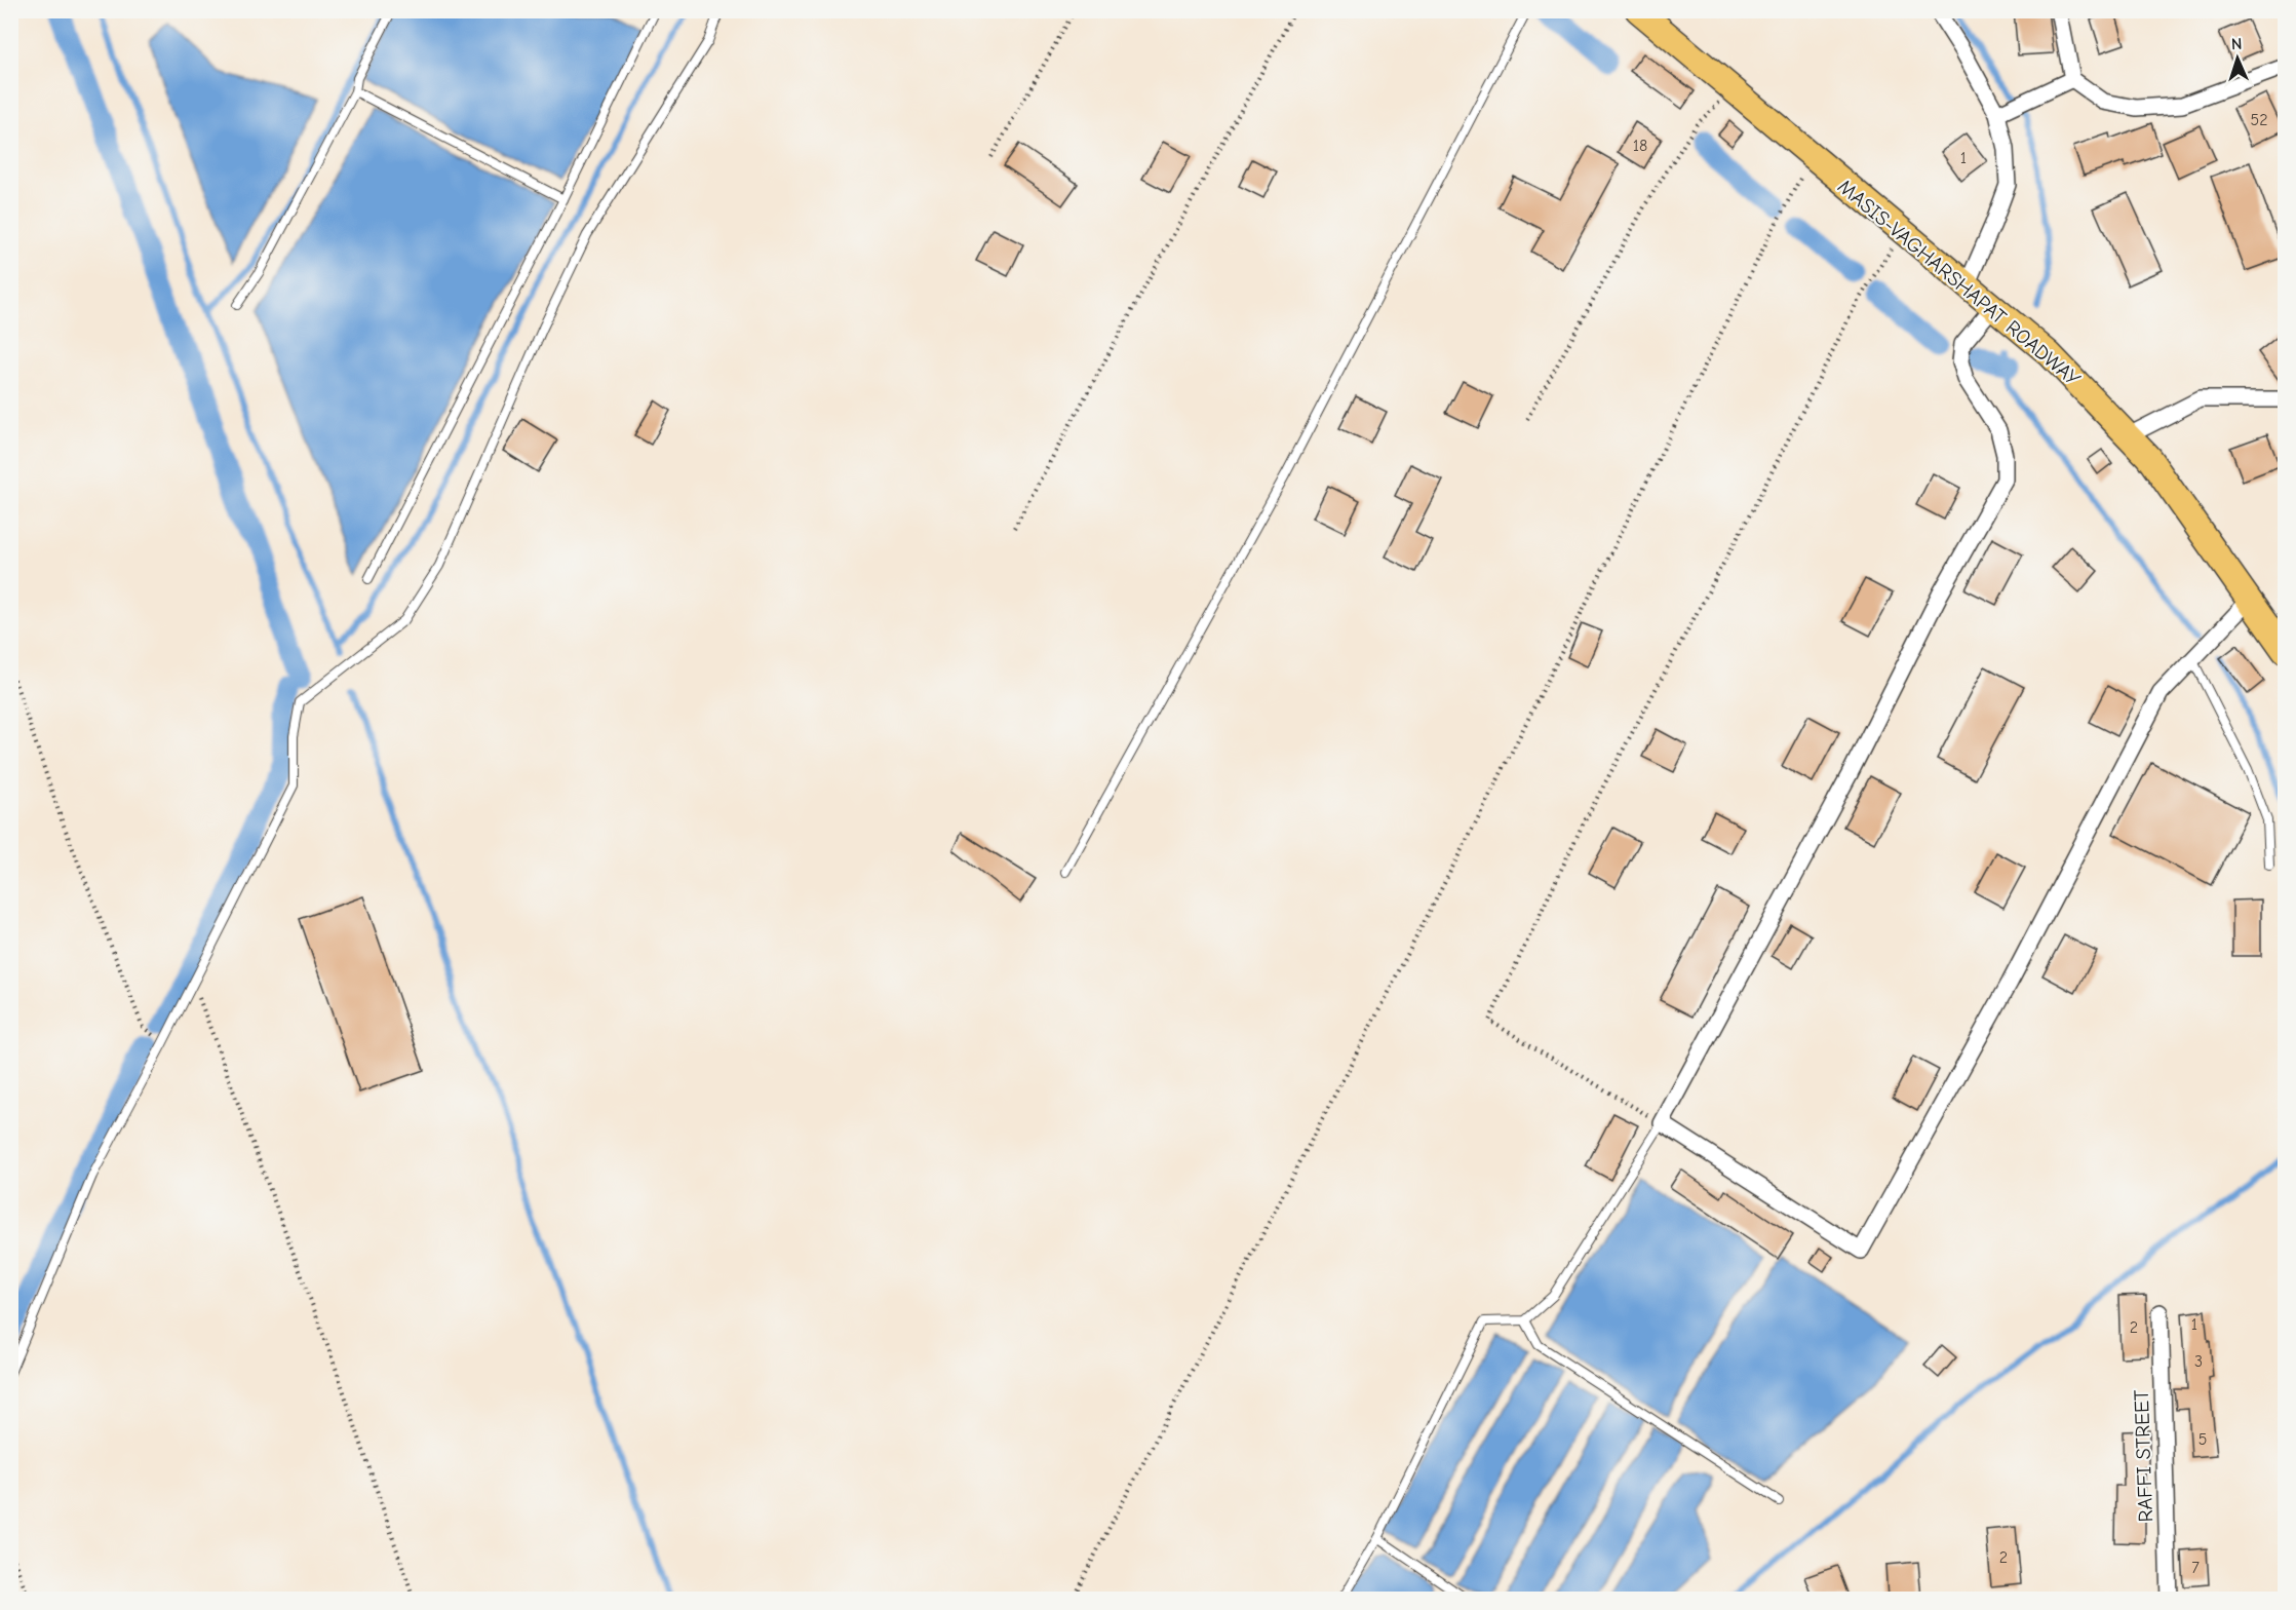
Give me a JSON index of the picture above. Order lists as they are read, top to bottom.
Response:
{
  "streets": {
    "main road": ["MASIS-VAGHARSHAPAT ROADWAY"],
    "street": ["RAFFI STREET"]
  },
  "house_numbers": [
    "52",
    "18",
    "1",
    "1",
    "2",
    "3",
    "5",
    "2",
    "7"
  ],
  "north": "top"
}
